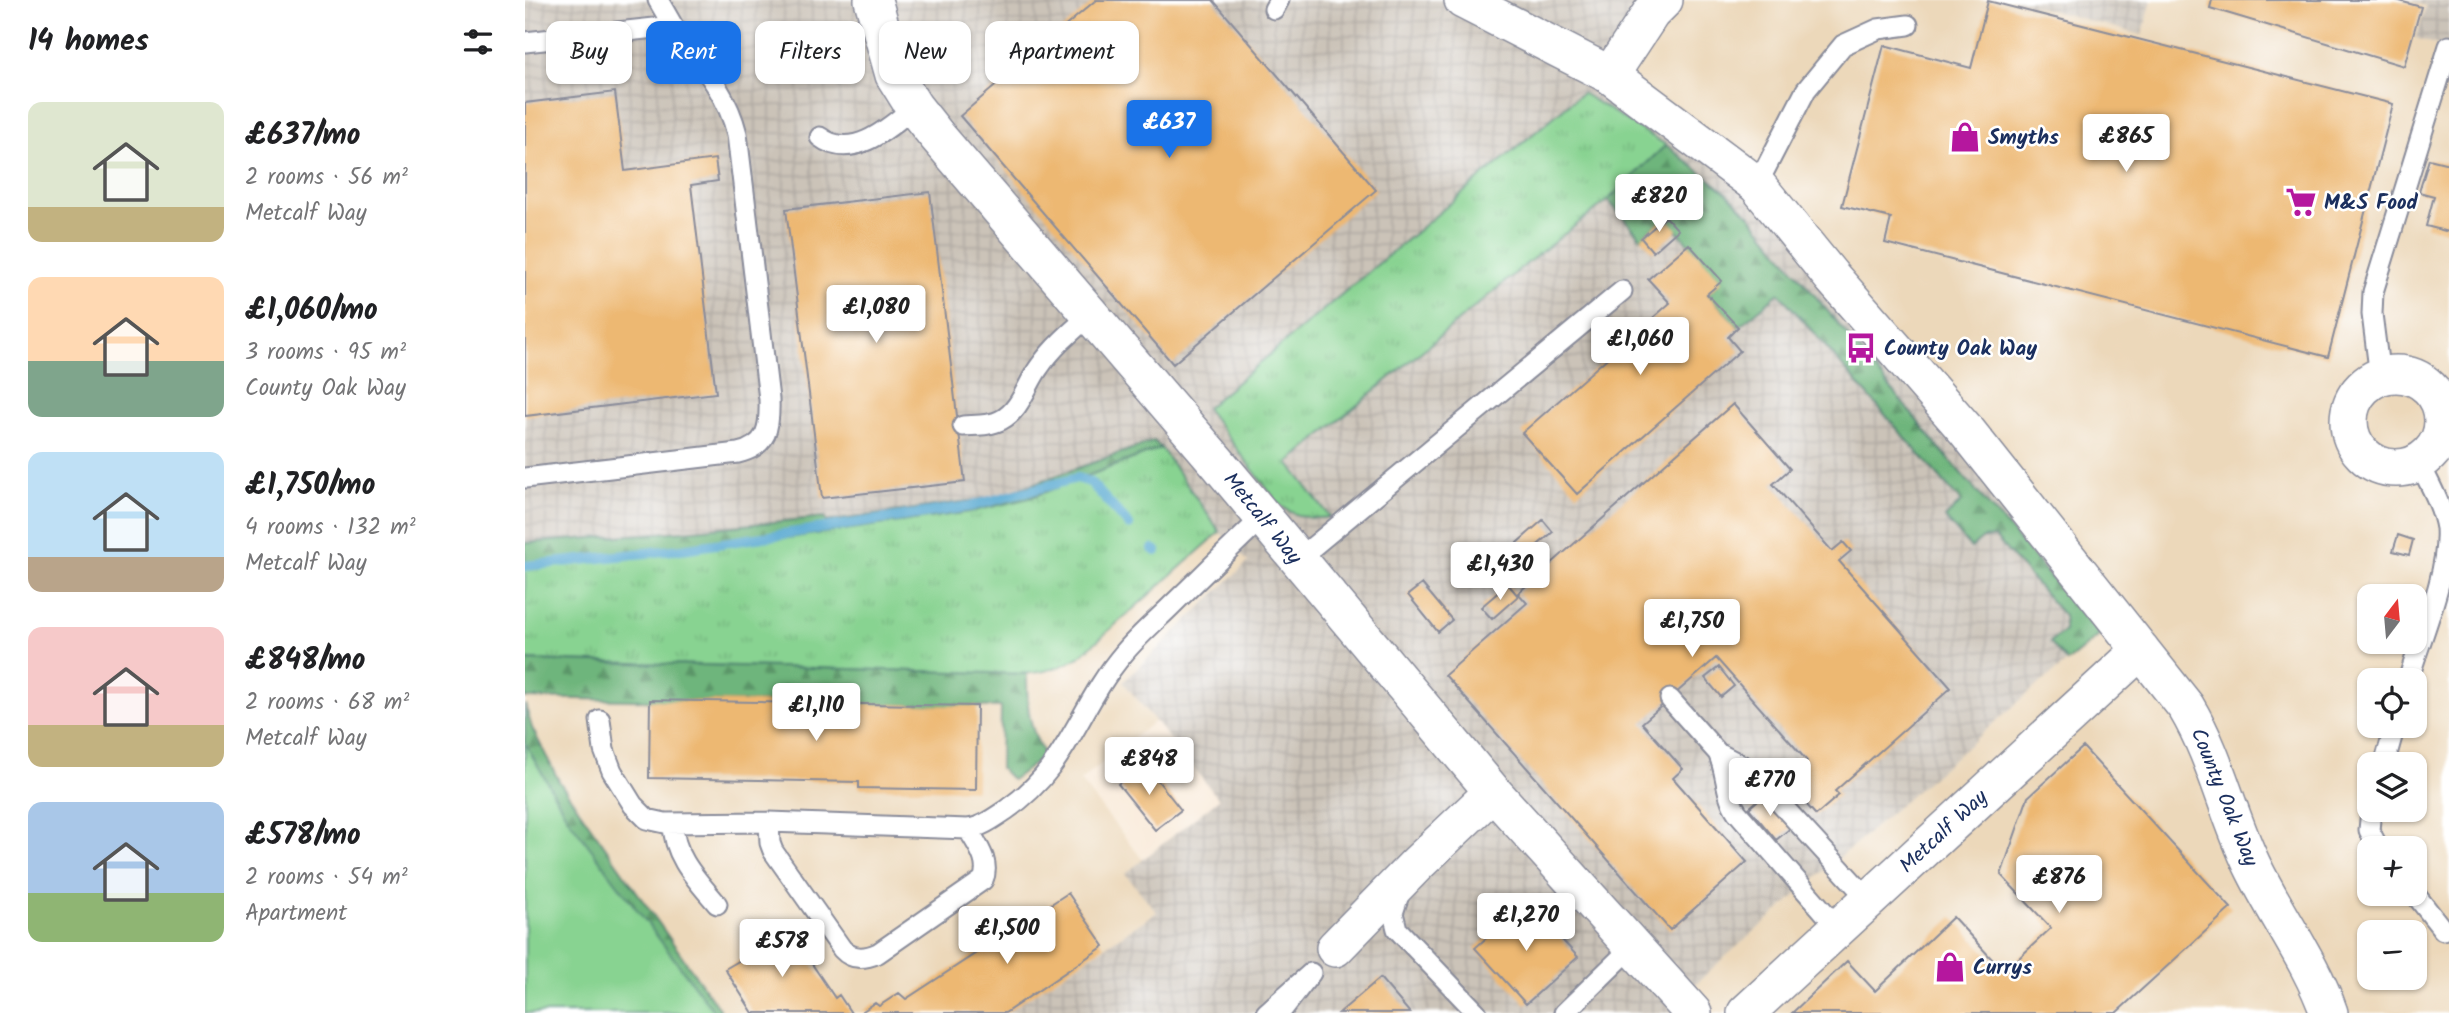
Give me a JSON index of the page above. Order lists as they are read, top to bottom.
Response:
{
  "streets": {
    "street": ["Metcalf Way", "County Oak Way"]
  },
  "crossings": [
    ["Metcalf Way", "County Oak Way"]
  ],
  "places": {
    "shop": ["Smyths", "Currys"],
    "supermarket": ["M&S Food"],
    "bus stop": ["County Oak Way"]
  },
  "north": "top",
  "page": {
    "heading": "14 homes",
    "chip": [
      "Buy",
      "Rent",
      "Filters",
      "New",
      "Apartment"
    ],
    "list": [
      {
        "name": "£637/mo",
        "note": "2 rooms · 56 m² · Metcalf Way"
      },
      {
        "name": "£1,060/mo",
        "note": "3 rooms · 95 m² · County Oak Way"
      },
      {
        "name": "£1,750/mo",
        "note": "4 rooms · 132 m² · Metcalf Way"
      },
      {
        "name": "£848/mo",
        "note": "2 rooms · 68 m² · Metcalf Way"
      },
      {
        "name": "£578/mo",
        "note": "2 rooms · 54 m² · Apartment"
      }
    ],
    "price": [
      "£637",
      "£865",
      "£820",
      "£1,080",
      "£1,060",
      "£1,430",
      "£1,750",
      "£1,110",
      "£848",
      "£770",
      "£876",
      "£1,270",
      "£1,500",
      "£578"
    ],
    "map_buttons": ["+", "−"]
  }
}
